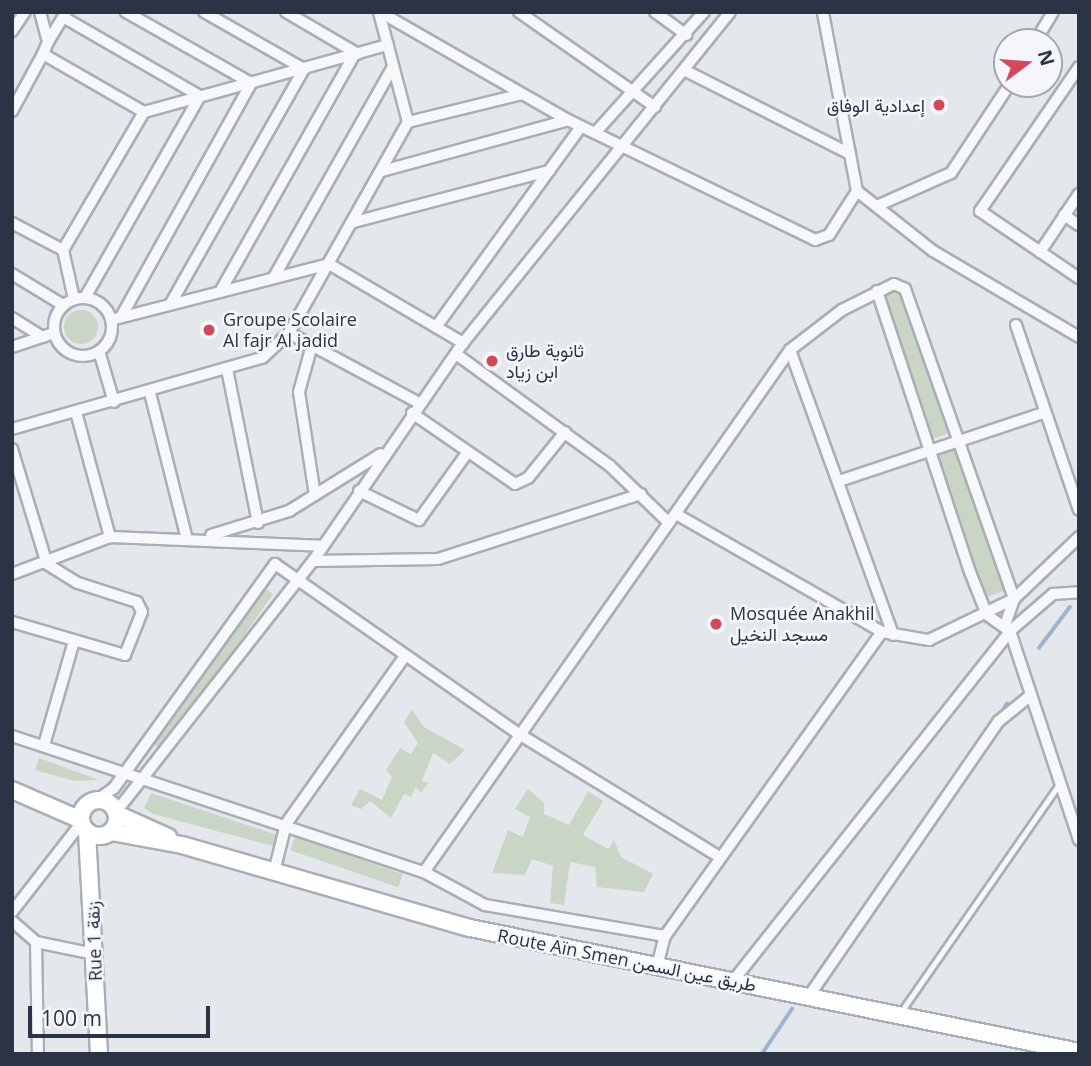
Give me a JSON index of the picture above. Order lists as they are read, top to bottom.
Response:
{
  "streets": {
    "street": ["Rue 1 زنقة", "Route Aïn Smen طريق عين السمن"]
  },
  "crossings": [
    ["Rue 1 زنقة", "Route Aïn Smen طريق عين السمن"]
  ],
  "places": [
    "إعدادية الوفاق",
    "Groupe Scolaire Al fajr Al jadid",
    "ثانوية طارق ابن زياد",
    "Mosquée Anakhil مسجد النخيل"
  ],
  "scale_bar": "100 m",
  "north": "right"
}
